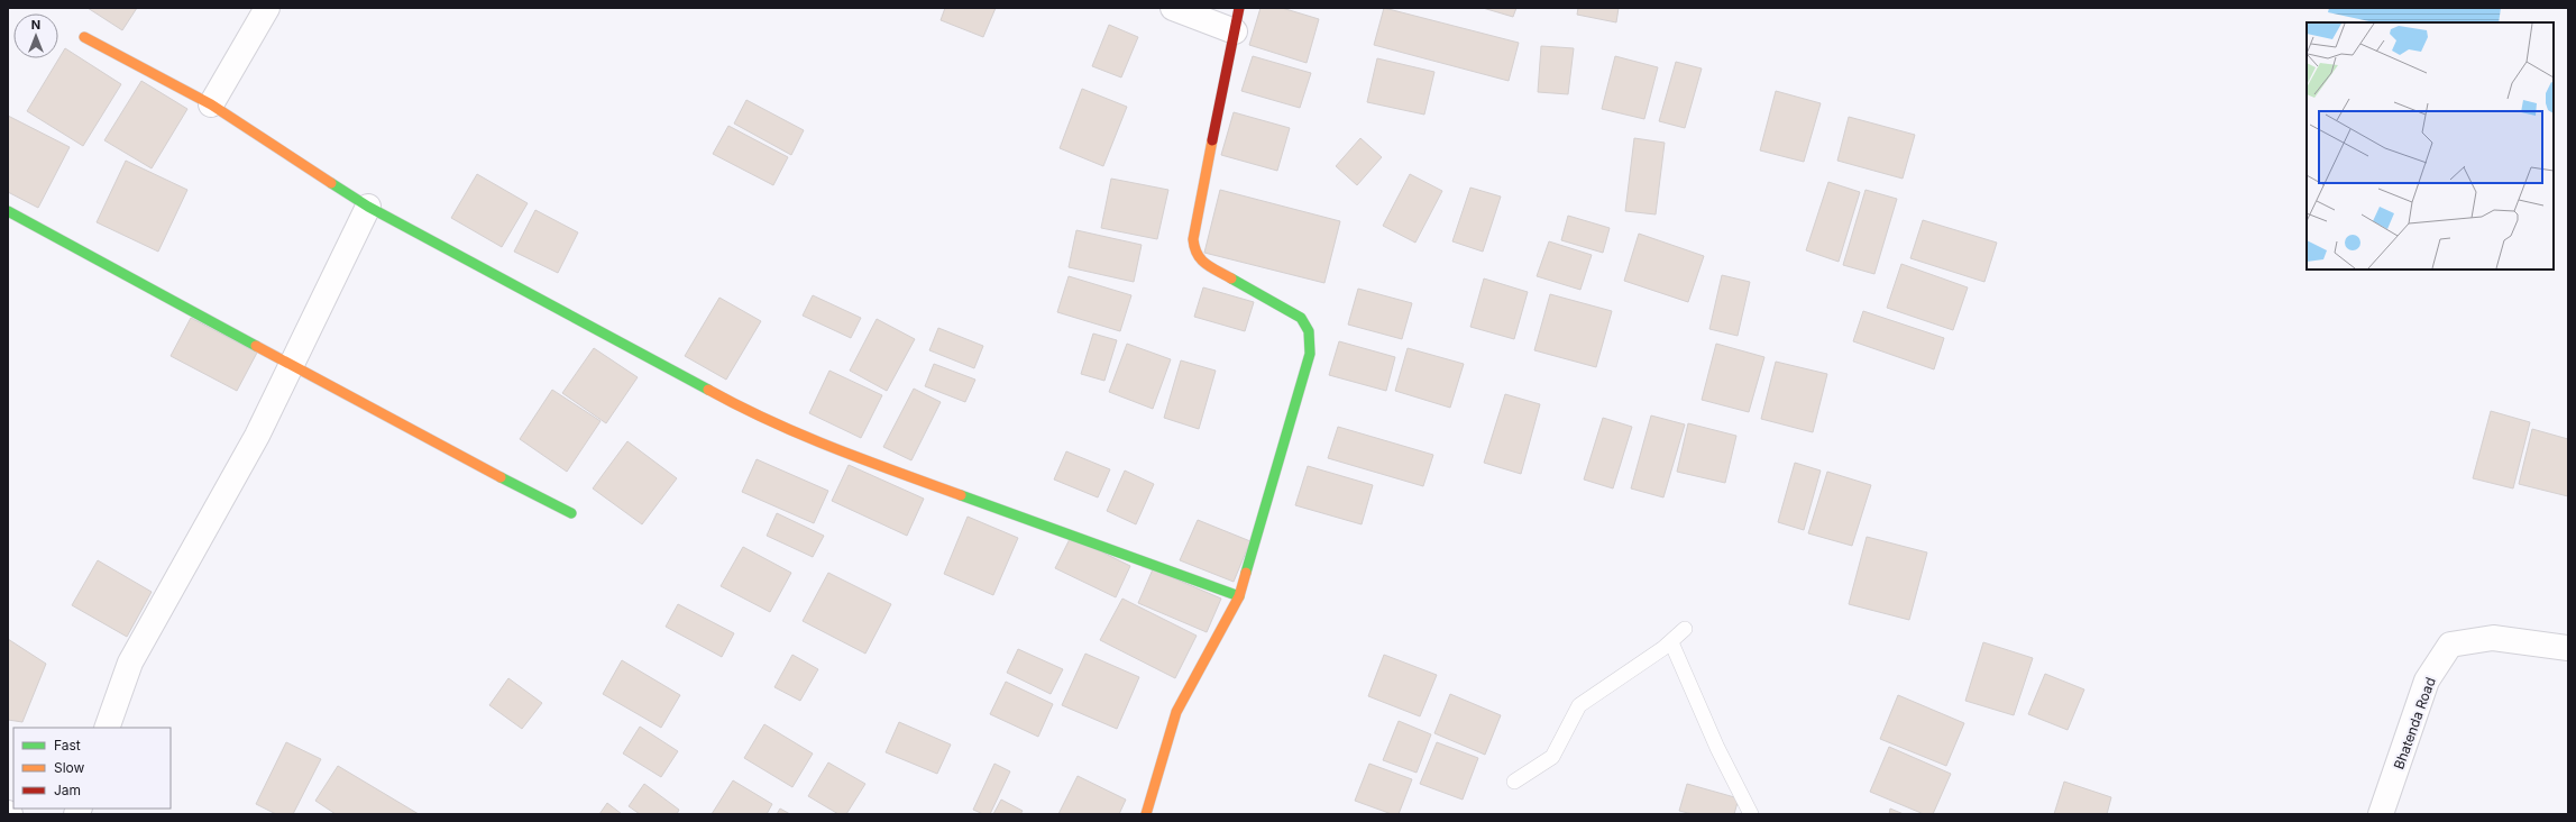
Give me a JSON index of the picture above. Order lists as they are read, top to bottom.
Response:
{
  "streets": {
    "street": ["Bhatenda Road"]
  },
  "legend": ["Fast", "Slow", "Jam"],
  "north": "top"
}
